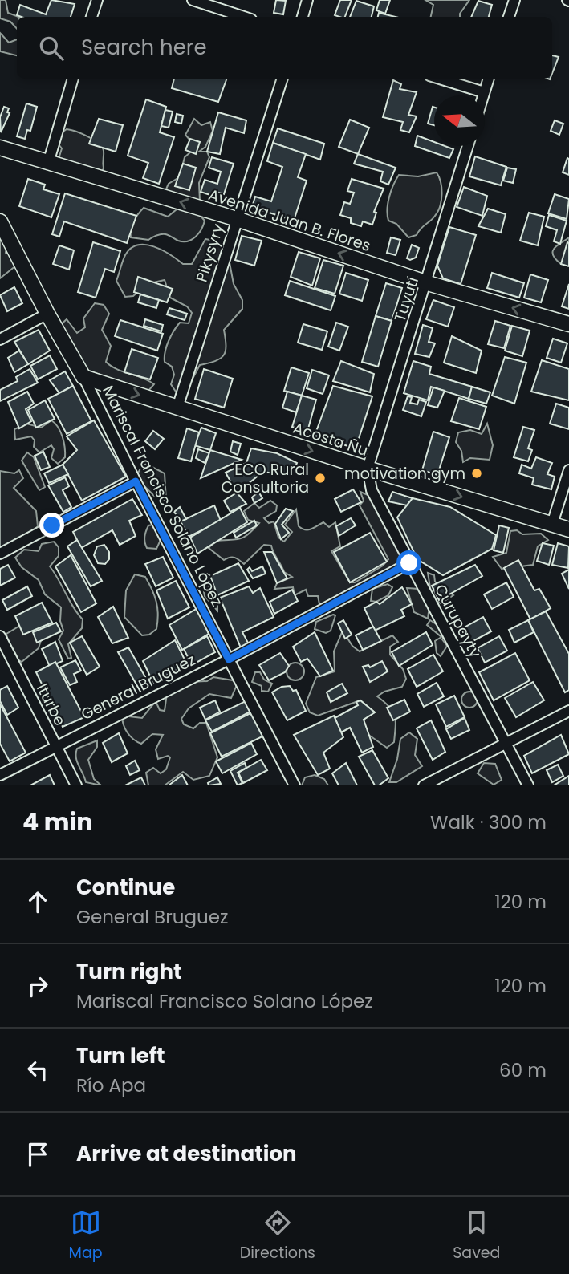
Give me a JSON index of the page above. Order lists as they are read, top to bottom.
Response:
{
  "streets": {
    "street": [
      "Avenida Juan B. Flores",
      "Pikysyry",
      "Tuyutí",
      "Acosta Ñu",
      "Mariscal Francisco Solano López",
      "Curupayty",
      "General Bruguez",
      "Iturbe"
    ]
  },
  "crossings": [
    ["Avenida Juan B. Flores", "Pikysyry"],
    ["Avenida Juan B. Flores", "Tuyutí"],
    ["Pikysyry", "Acosta Ñu"],
    ["Tuyutí", "Acosta Ñu"],
    ["Tuyutí", "Curupayty"],
    ["Acosta Ñu", "Mariscal Francisco Solano López"],
    ["Acosta Ñu", "Curupayty"],
    ["Mariscal Francisco Solano López", "General Bruguez"],
    ["Curupayty", "General Bruguez"],
    ["General Bruguez", "Iturbe"]
  ],
  "one_way": ["Avenida Juan B. Flores", "Acosta Ñu"],
  "places": ["motivation gym", "ECO Rural Consultoria"],
  "north": "left",
  "page": {
    "search": "Search here",
    "heading": ["4 min", "Walk · 300 m"],
    "list": [
      ["Continue", "General Bruguez", "120 m"],
      ["Turn right", "Mariscal Francisco Solano López", "120 m"],
      ["Turn left", "Río Apa", "60 m"],
      "Arrive at destination"
    ],
    "nav": ["Map", "Directions", "Saved"]
  }
}
